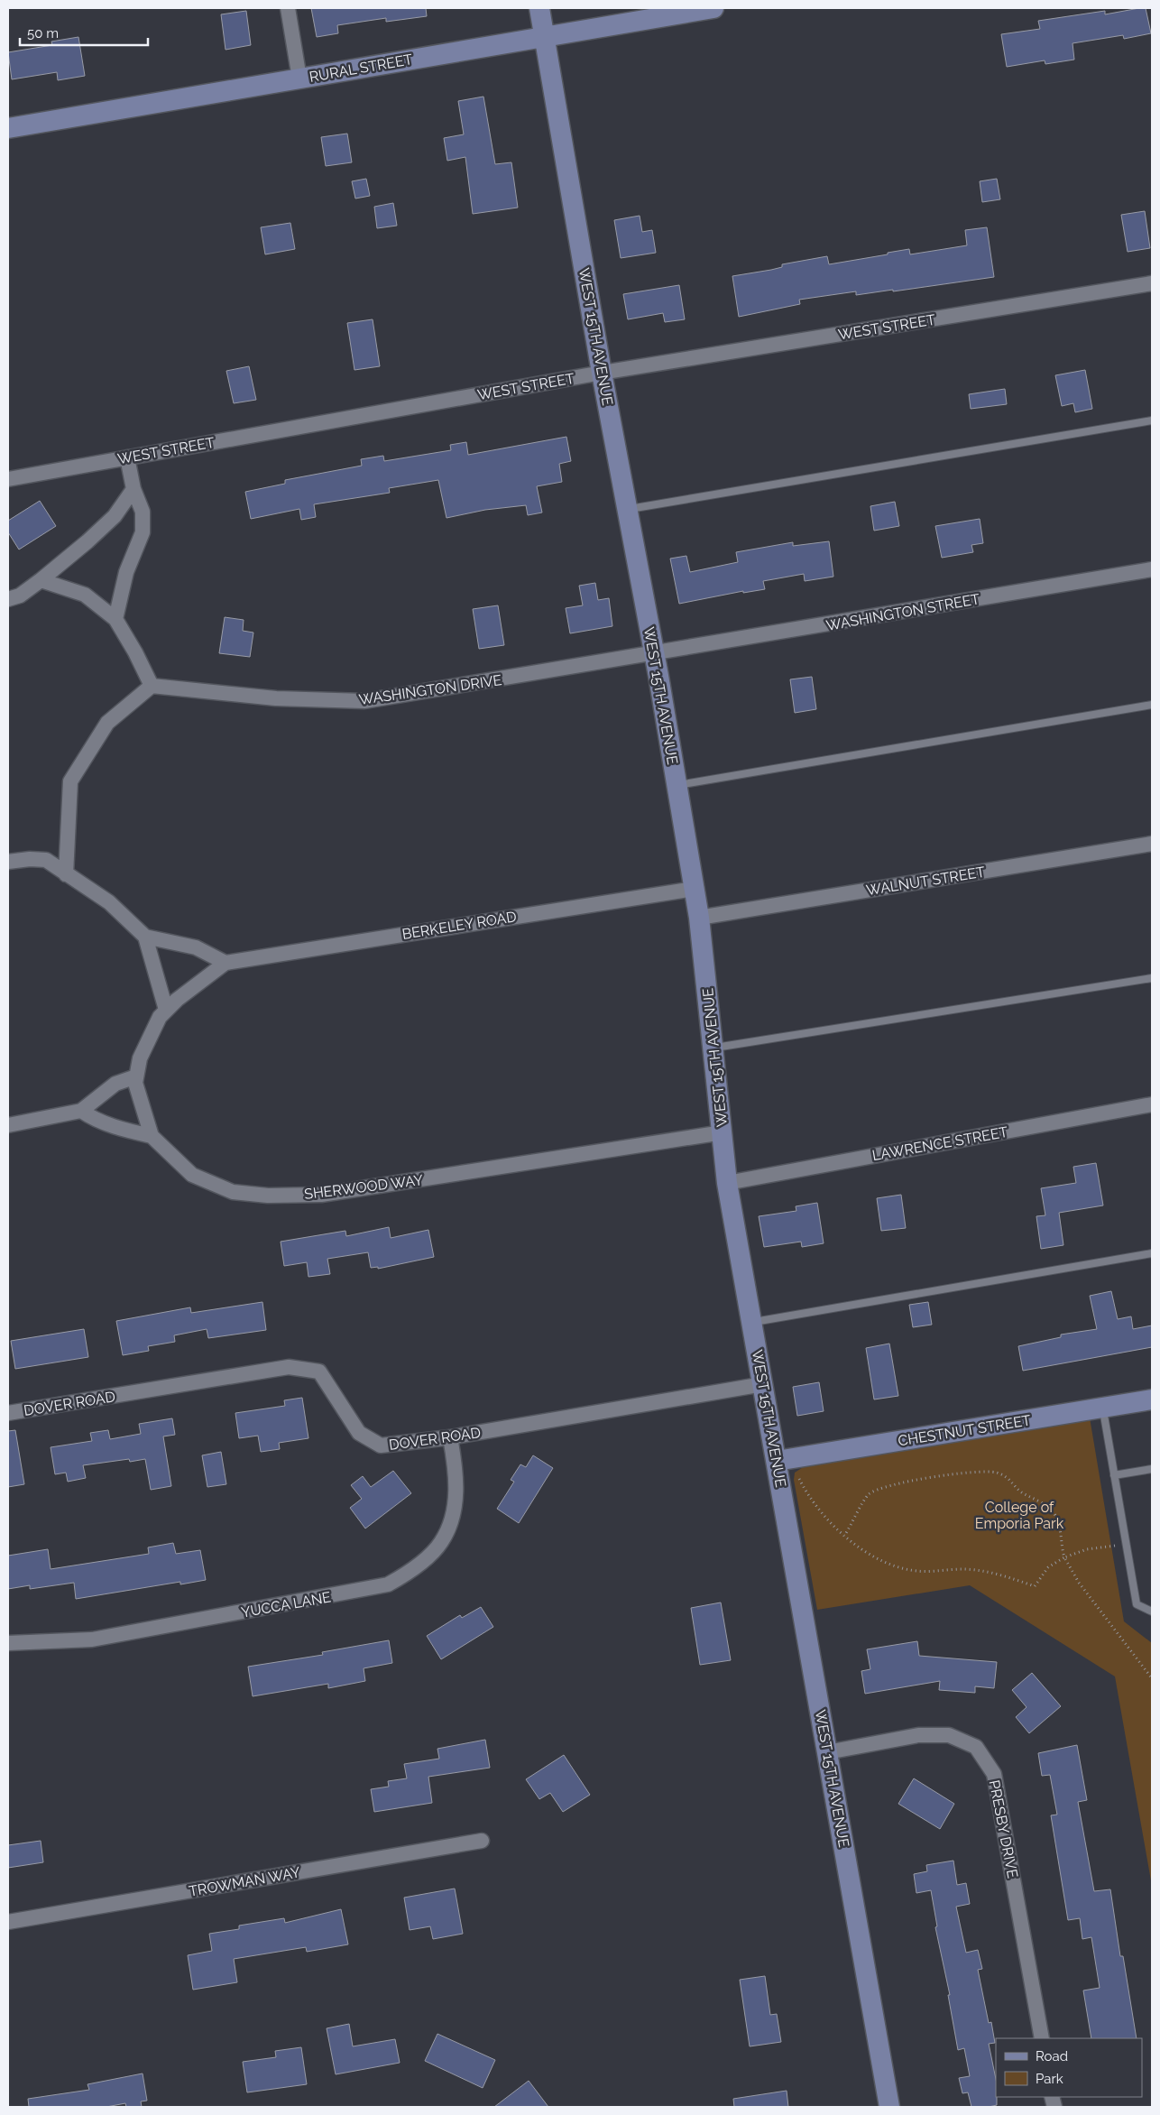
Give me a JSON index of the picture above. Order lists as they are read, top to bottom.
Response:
{
  "streets": {
    "street": [
      "RURAL STREET",
      "WEST STREET",
      "WEST 15TH AVENUE",
      "WASHINGTON STREET",
      "WASHINGTON DRIVE",
      "WALNUT STREET",
      "BERKELEY ROAD",
      "LAWRENCE STREET",
      "SHERWOOD WAY",
      "DOVER ROAD",
      "CHESTNUT STREET",
      "YUCCA LANE",
      "PRESBY DRIVE",
      "TROWMAN WAY"
    ]
  },
  "crossings": [
    ["RURAL STREET", "WEST 15TH AVENUE"],
    ["WEST STREET", "WEST 15TH AVENUE"],
    ["WEST 15TH AVENUE", "WASHINGTON STREET"],
    ["WEST 15TH AVENUE", "WASHINGTON DRIVE"],
    ["WEST 15TH AVENUE", "WALNUT STREET"],
    ["WEST 15TH AVENUE", "BERKELEY ROAD"],
    ["WEST 15TH AVENUE", "LAWRENCE STREET"],
    ["WEST 15TH AVENUE", "SHERWOOD WAY"],
    ["WEST 15TH AVENUE", "DOVER ROAD"],
    ["WEST 15TH AVENUE", "CHESTNUT STREET"],
    ["WEST 15TH AVENUE", "PRESBY DRIVE"],
    ["WASHINGTON STREET", "WASHINGTON DRIVE"],
    ["BERKELEY ROAD", "SHERWOOD WAY"],
    ["DOVER ROAD", "YUCCA LANE"]
  ],
  "parks": ["College of Emporia Park"],
  "legend": ["Road", "Park"],
  "scale_bar": "50 m"
}
